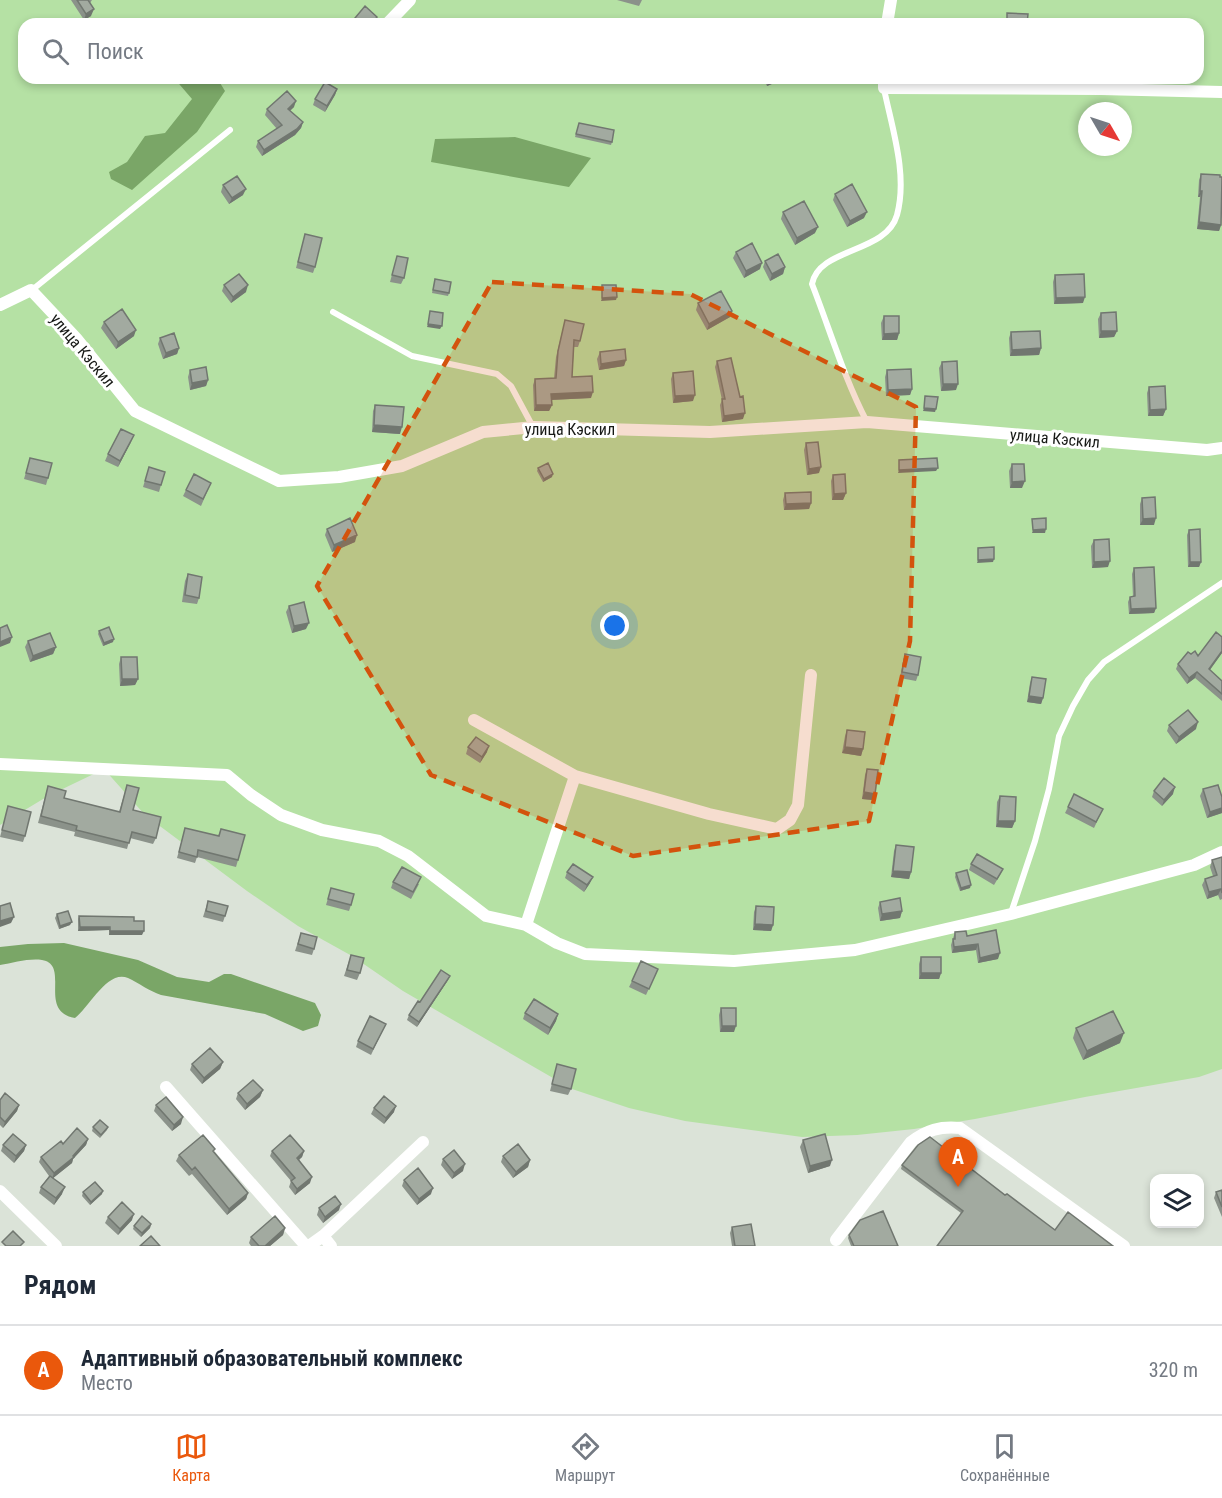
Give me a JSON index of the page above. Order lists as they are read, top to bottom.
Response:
{
  "streets": {
    "street": ["улица Кэскил"]
  },
  "north": "bottom right",
  "page": {
    "search": "Поиск",
    "pins": "A",
    "heading": "Рядом",
    "list": [
      {
        "mark": "A",
        "name": "Адаптивный образовательный комплекс",
        "note": "Место",
        "value": "320 m"
      }
    ],
    "nav": ["Карта", "Маршрут", "Сохранённые"]
  }
}
